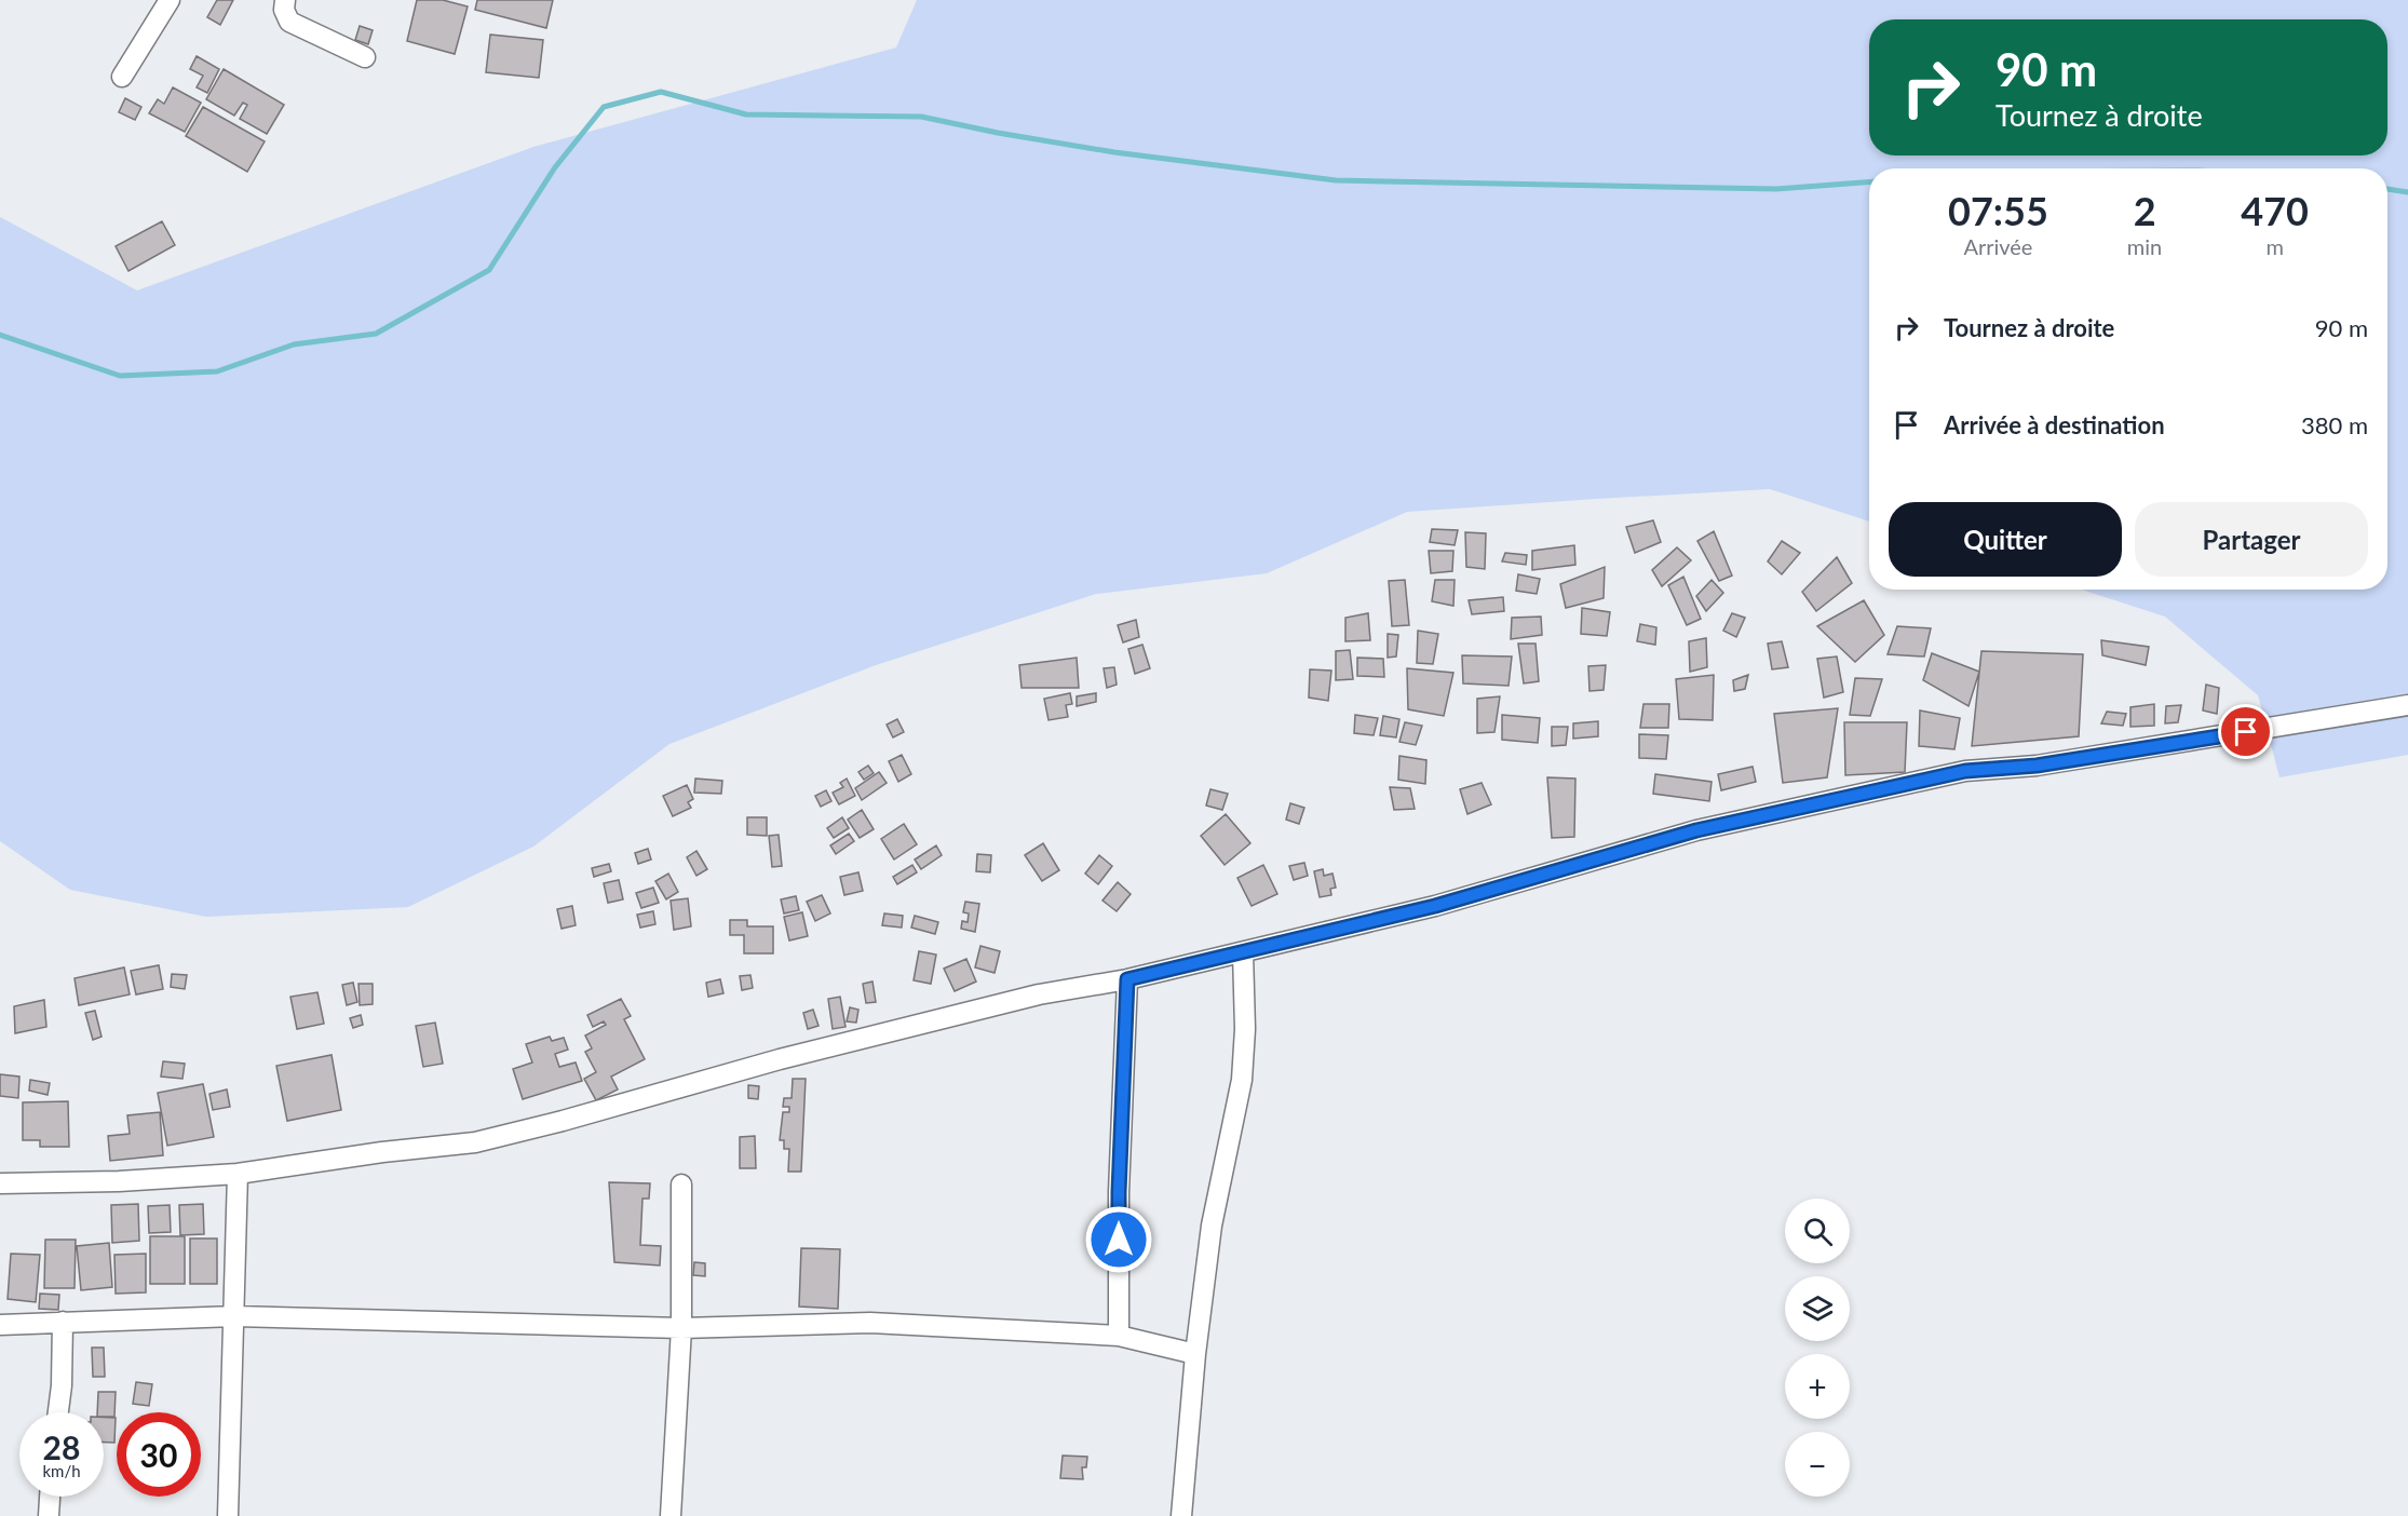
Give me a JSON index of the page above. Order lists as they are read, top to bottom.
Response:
{
  "page": {
    "turn": ["90 m", "Tournez à droite"],
    "eta": [
      "07:55",
      "Arrivée",
      "2",
      "min",
      "470",
      "m"
    ],
    "list": [
      {
        "name": "Tournez à droite",
        "value": "90 m"
      },
      {
        "name": "Arrivée à destination",
        "value": "380 m"
      }
    ],
    "buttons": ["Quitter", "Partager"],
    "map_buttons": ["+", "−"],
    "speed": "28 km/h",
    "limit": "30"
  }
}
